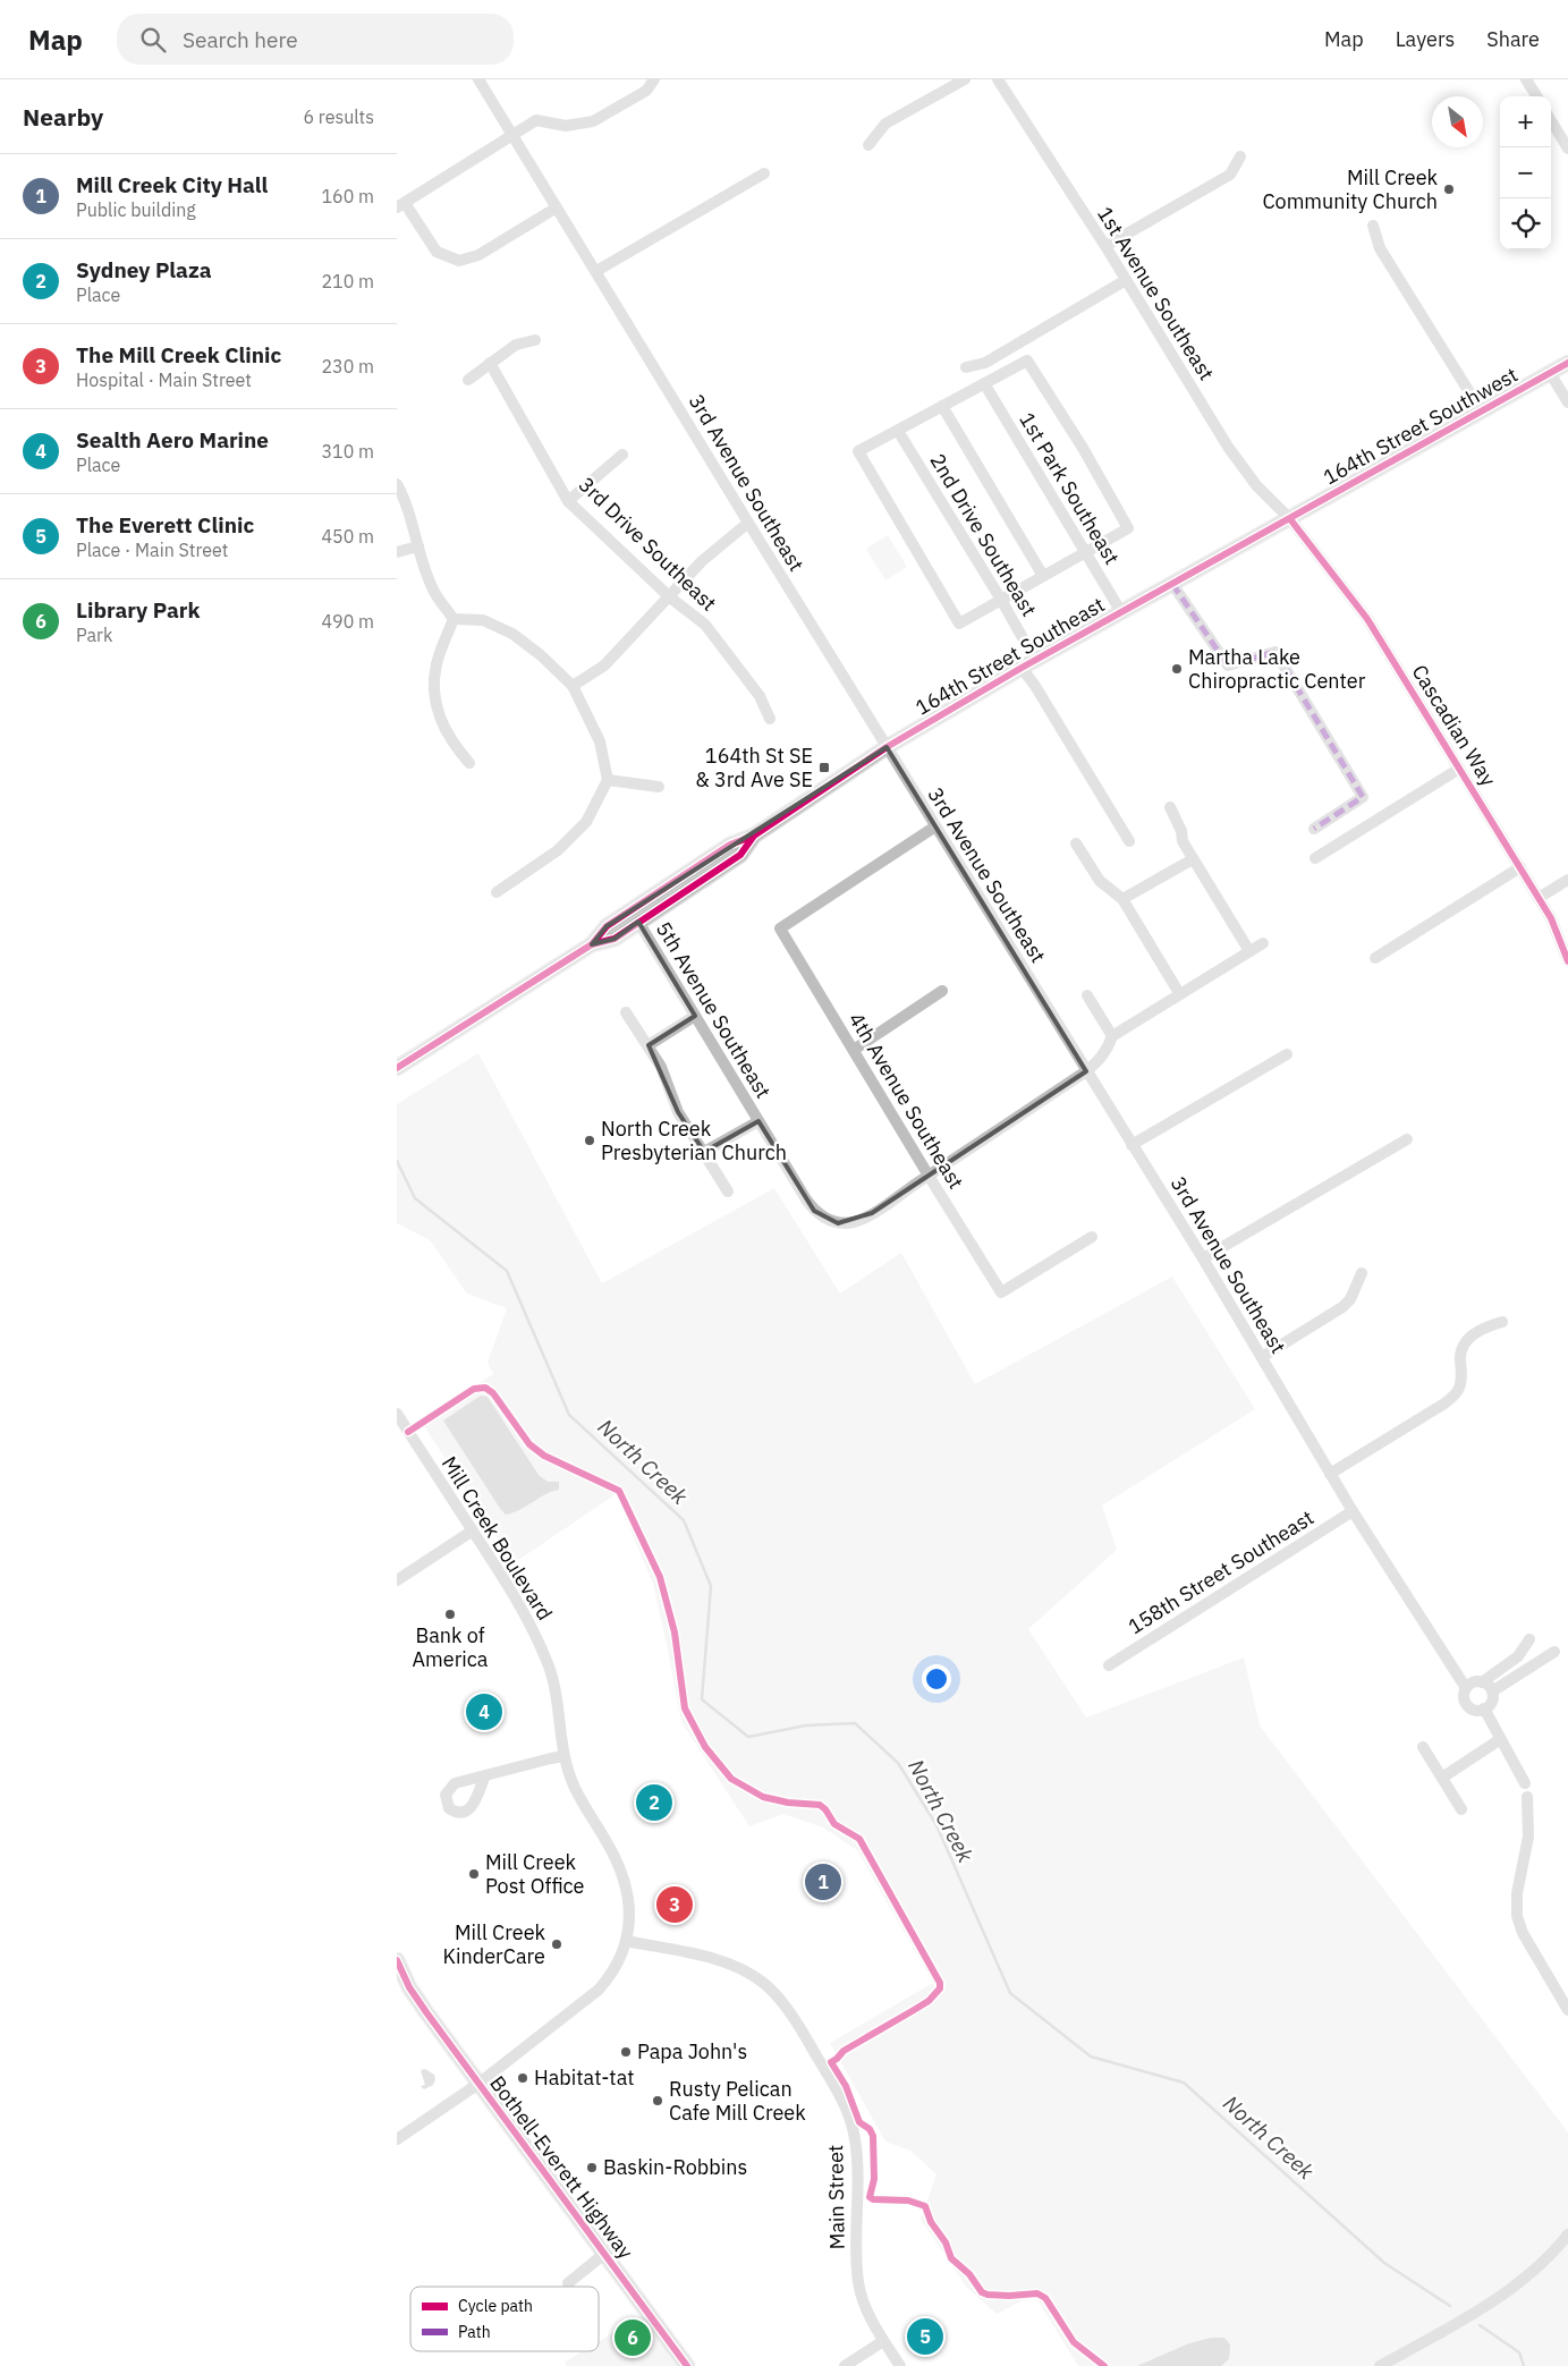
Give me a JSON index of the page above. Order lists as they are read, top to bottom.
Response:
{
  "streets": {
    "main road": ["164th Street Southwest", "164th Street Southeast", "Bothell-Everett Highway"],
    "street": [
      "1st Avenue Southeast",
      "3rd Avenue Southeast",
      "1st Park Southeast",
      "2nd Drive Southeast",
      "3rd Drive Southeast",
      "Cascadian Way",
      "5th Avenue Southeast",
      "4th Avenue Southeast",
      "Mill Creek Boulevard",
      "158th Street Southeast",
      "Main Street"
    ]
  },
  "crossings": [
    ["1st Avenue Southeast", "164th Street Southwest"],
    ["1st Avenue Southeast", "164th Street Southeast"],
    ["1st Avenue Southeast", "Cascadian Way"],
    ["164th Street Southwest", "164th Street Southeast"],
    ["164th Street Southwest", "Cascadian Way"],
    ["3rd Avenue Southeast", "164th Street Southeast"],
    ["3rd Avenue Southeast", "4th Avenue Southeast"],
    ["3rd Avenue Southeast", "158th Street Southeast"],
    ["1st Park Southeast", "164th Street Southeast"],
    ["2nd Drive Southeast", "164th Street Southeast"],
    ["164th Street Southeast", "Cascadian Way"],
    ["164th Street Southeast", "5th Avenue Southeast"],
    ["5th Avenue Southeast", "4th Avenue Southeast"],
    ["Mill Creek Boulevard", "Bothell-Everett Highway"],
    ["Mill Creek Boulevard", "Main Street"]
  ],
  "water": ["North Creek"],
  "places": {
    "other": [
      "Mill Creek Community Church",
      "Martha Lake Chiropractic Center",
      "North Creek Presbyterian Church",
      "Bank of America",
      "Mill Creek Post Office",
      "Mill Creek KinderCare",
      "Papa John's",
      "Habitat-tat",
      "Rusty Pelican Cafe Mill Creek",
      "Baskin-Robbins"
    ],
    "transit": ["164th St SE & 3rd Ave SE"]
  },
  "legend": ["Cycle path", "Path"],
  "north": "bottom right",
  "page": {
    "header": "Map",
    "search": "Search here",
    "nav": ["Map", "Layers", "Share"],
    "heading": ["Nearby", "6 results"],
    "map_buttons": ["+", "−"],
    "list": [
      {
        "mark": "1",
        "name": "Mill Creek City Hall",
        "note": "Public building",
        "value": "160 m"
      },
      {
        "mark": "2",
        "name": "Sydney Plaza",
        "note": "Place",
        "value": "210 m"
      },
      {
        "mark": "3",
        "name": "The Mill Creek Clinic",
        "note": "Hospital · Main Street",
        "value": "230 m"
      },
      {
        "mark": "4",
        "name": "Sealth Aero Marine",
        "note": "Place",
        "value": "310 m"
      },
      {
        "mark": "5",
        "name": "The Everett Clinic",
        "note": "Place · Main Street",
        "value": "450 m"
      },
      {
        "mark": "6",
        "name": "Library Park",
        "note": "Park",
        "value": "490 m"
      }
    ],
    "pins": [
      "4",
      "2",
      "1",
      "3",
      "5",
      "6"
    ]
  }
}
